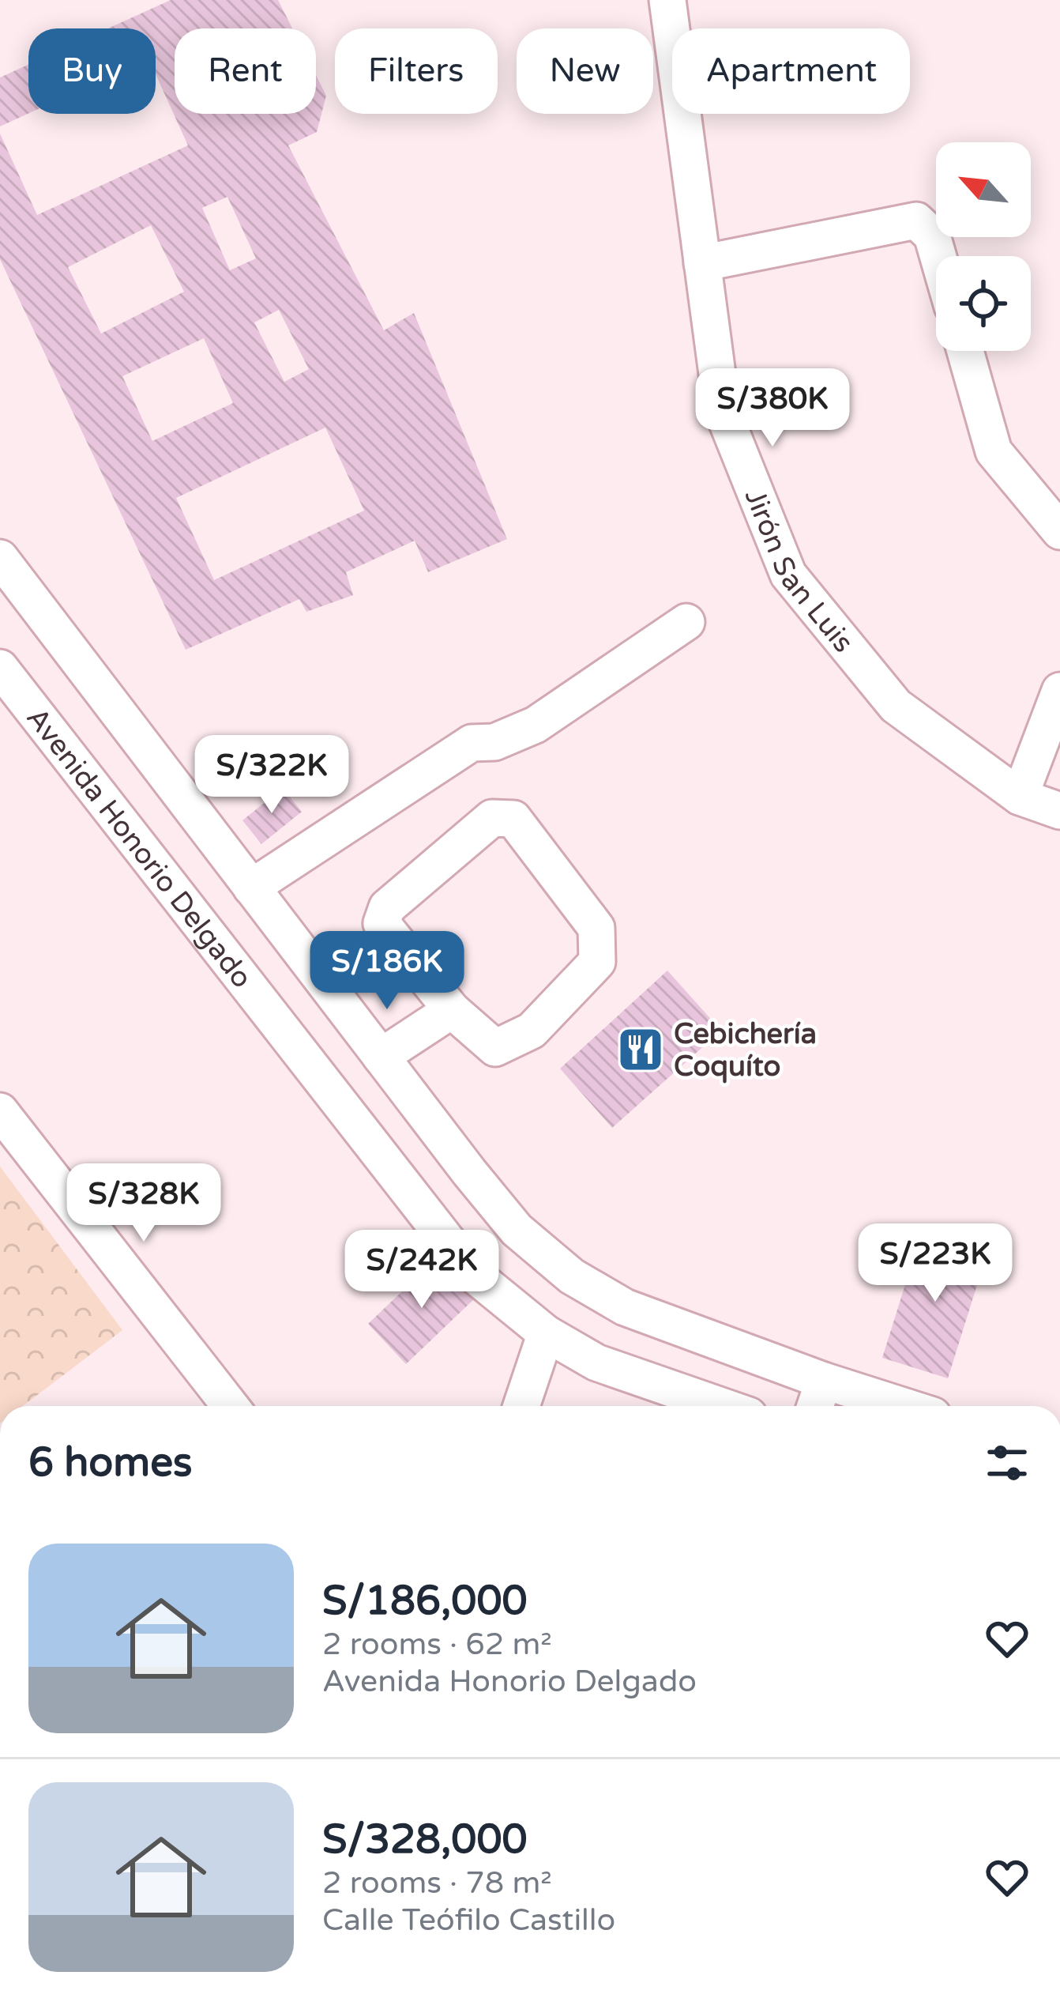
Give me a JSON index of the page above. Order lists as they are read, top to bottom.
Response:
{
  "streets": {
    "street": ["Jirón San Luis", "Avenida Honorio Delgado"]
  },
  "places": {
    "restaurant": ["Cebichería Coquíto"]
  },
  "north": "top left",
  "page": {
    "chip": [
      "Buy",
      "Rent",
      "Filters",
      "New",
      "Apartment"
    ],
    "price": [
      "S/380K",
      "S/322K",
      "S/186K",
      "S/328K",
      "S/223K",
      "S/242K"
    ],
    "heading": "6 homes",
    "list": [
      {
        "name": "S/186,000",
        "note": "2 rooms · 62 m² · Avenida Honorio Delgado"
      },
      {
        "name": "S/328,000",
        "note": "2 rooms · 78 m² · Calle Teófilo Castillo"
      }
    ]
  }
}
